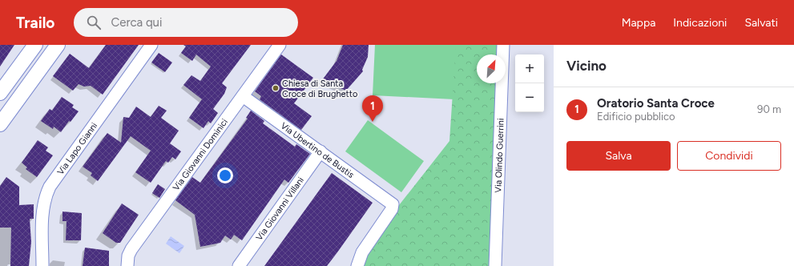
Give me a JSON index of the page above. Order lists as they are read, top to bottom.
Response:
{
  "streets": {
    "street": [
      "Via Lapo Gianni",
      "Via Ubertino de Bustis",
      "Via Giovanni Dominici",
      "Via Olindo Guerrini",
      "Via Giovanni Villani"
    ]
  },
  "crossings": [
    ["Via Ubertino de Bustis", "Via Giovanni Dominici"],
    ["Via Ubertino de Bustis", "Via Giovanni Villani"]
  ],
  "places": ["Chiesa di Santa Croce di Brughetto"],
  "north": "top right",
  "page": {
    "header": "Trailo",
    "search": "Cerca qui",
    "nav": ["Mappa", "Indicazioni", "Salvati"],
    "heading": "Vicino",
    "map_buttons": ["+", "−"],
    "list": [
      {
        "mark": "1",
        "name": "Oratorio Santa Croce",
        "note": "Edificio pubblico",
        "value": "90 m"
      }
    ],
    "pins": "1",
    "buttons": ["Salva", "Condividi"]
  }
}
